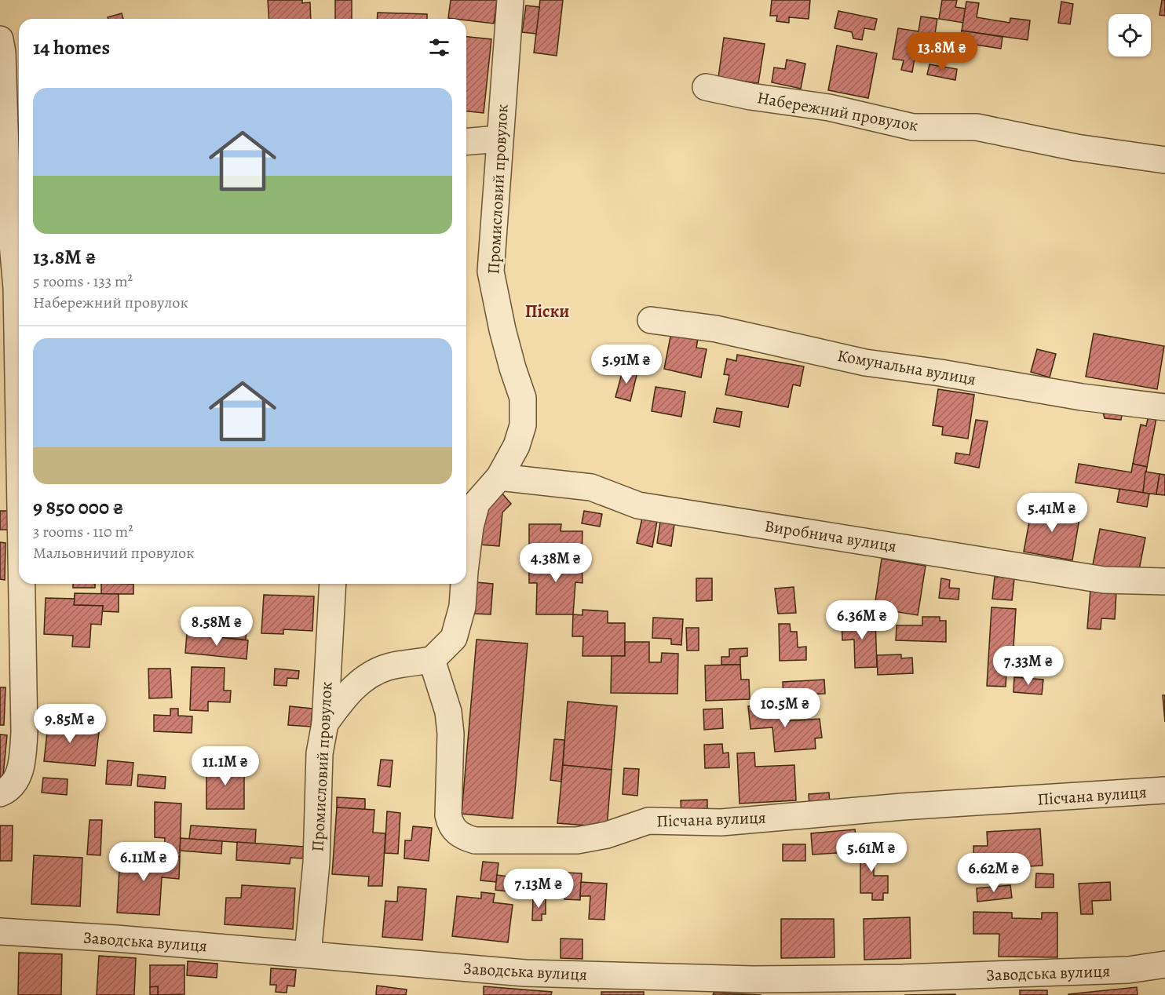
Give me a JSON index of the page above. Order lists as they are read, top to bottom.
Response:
{
  "streets": {
    "street": [
      "Набережний провулок",
      "Промисловий провулок",
      "Комунальна вулиця",
      "Виробнича вулиця",
      "Пісчана вулиця",
      "Заводська вулиця"
    ]
  },
  "crossings": [
    ["Промисловий провулок", "Виробнича вулиця"],
    ["Промисловий провулок", "Пісчана вулиця"],
    ["Промисловий провулок", "Заводська вулиця"]
  ],
  "districts": ["Піски"],
  "page": {
    "heading": "14 homes",
    "price": [
      "13.8M ₴",
      "5.91M ₴",
      "5.41M ₴",
      "4.38M ₴",
      "6.36M ₴",
      "8.58M ₴",
      "7.33M ₴",
      "10.5M ₴",
      "9.85M ₴",
      "11.1M ₴",
      "5.61M ₴",
      "6.11M ₴",
      "6.62M ₴",
      "7.13M ₴"
    ],
    "list": [
      {
        "name": "13.8M ₴",
        "note": "5 rooms · 133 m² · Набережний провулок"
      },
      {
        "name": "9 850 000 ₴",
        "note": "3 rooms · 110 m² · Мальовничий провулок"
      }
    ]
  }
}
